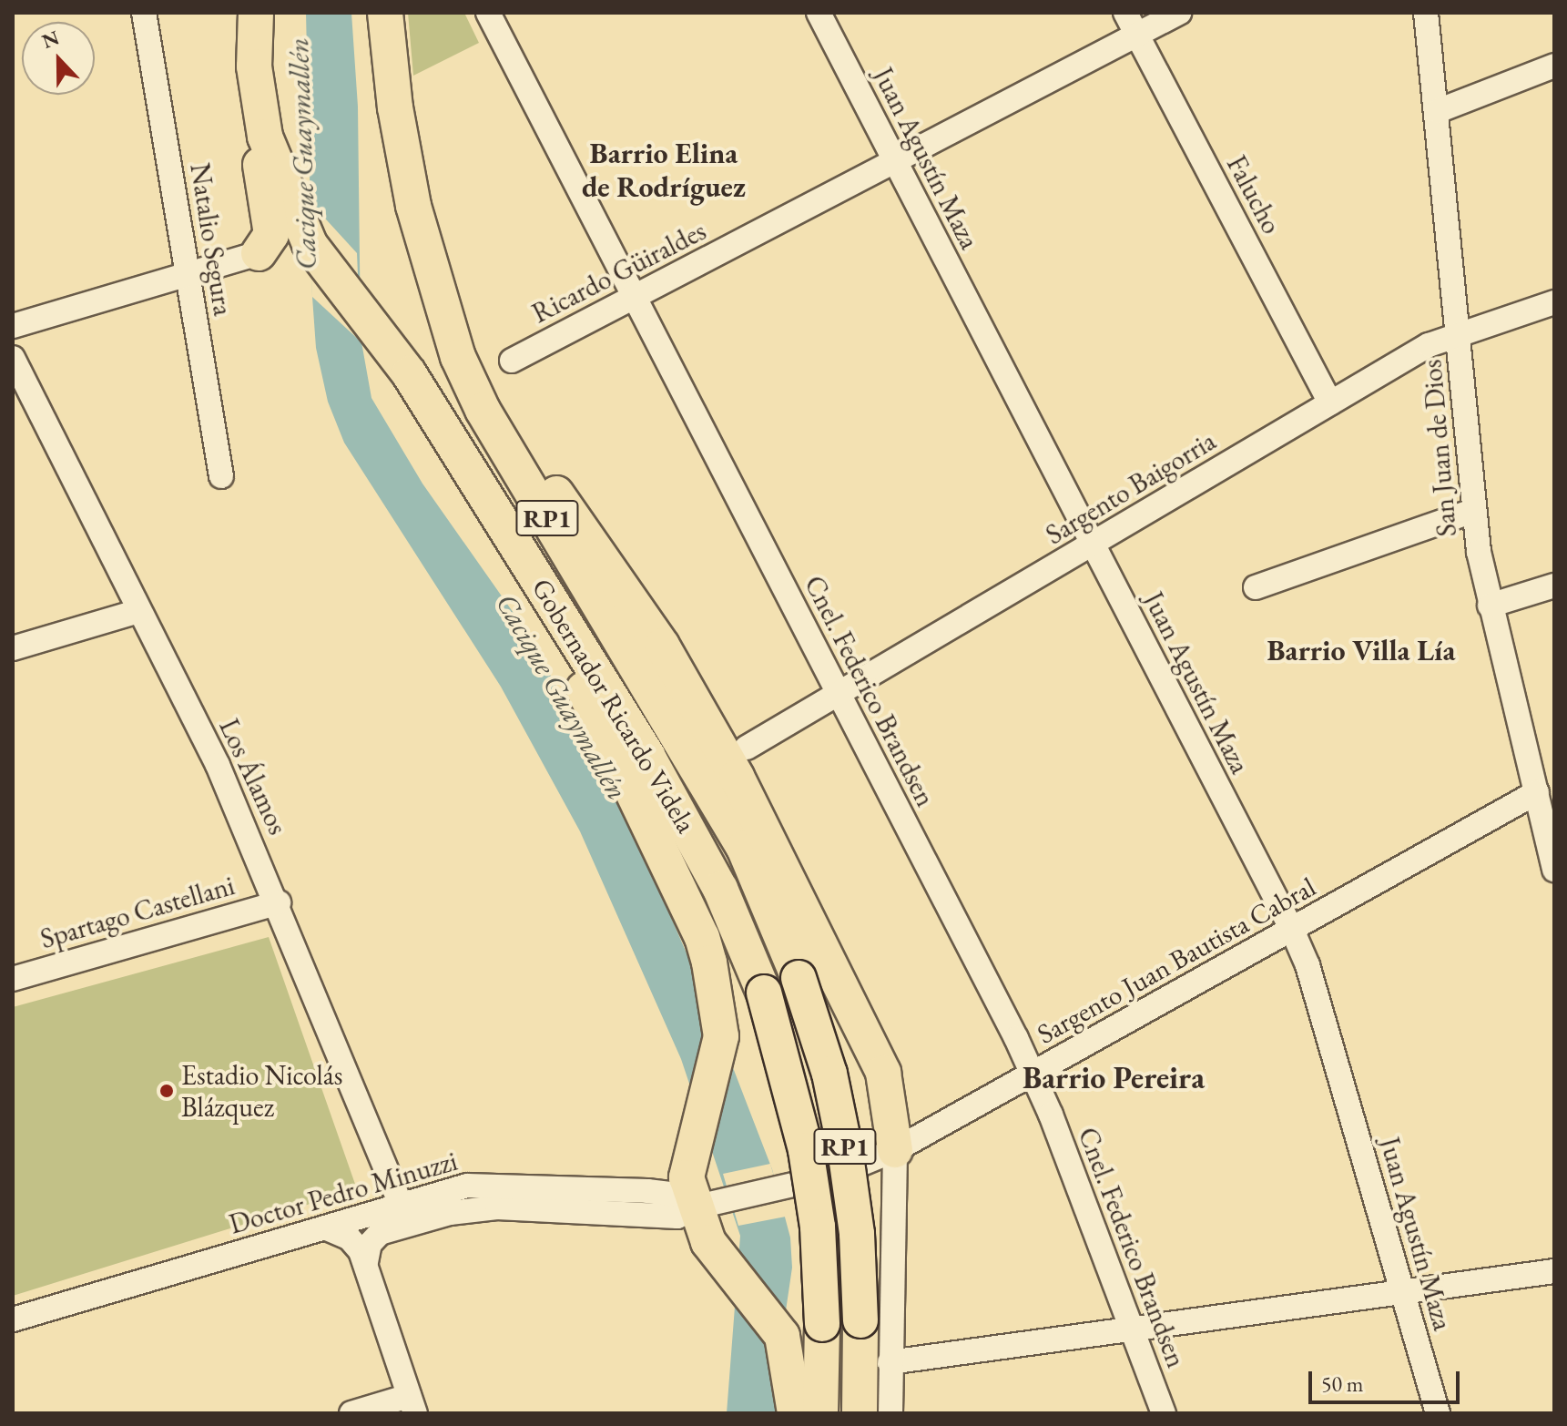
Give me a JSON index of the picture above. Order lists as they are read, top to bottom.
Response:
{
  "streets": {
    "highway": ["RP1", "Gobernador Ricardo Videla"],
    "street": [
      "Juan Agustín Maza",
      "Falucho",
      "Natalio Segura",
      "Ricardo Güiraldes",
      "San Juan de Dios",
      "Sargento Baigorria",
      "Cnel. Federico Brandsen",
      "Los Álamos",
      "Spartago Castellani",
      "Sargento Juan Bautista Cabral",
      "Doctor Pedro Minuzzi"
    ]
  },
  "crossings": [
    ["Juan Agustín Maza", "Ricardo Güiraldes"],
    ["Juan Agustín Maza", "Sargento Baigorria"],
    ["Juan Agustín Maza", "Sargento Juan Bautista Cabral"],
    ["Falucho", "Ricardo Güiraldes"],
    ["Falucho", "Sargento Baigorria"],
    ["Ricardo Güiraldes", "Cnel. Federico Brandsen"],
    ["San Juan de Dios", "Sargento Baigorria"],
    ["San Juan de Dios", "Sargento Juan Bautista Cabral"],
    ["Sargento Baigorria", "Cnel. Federico Brandsen"],
    ["Cnel. Federico Brandsen", "Sargento Juan Bautista Cabral"],
    ["Los Álamos", "Spartago Castellani"],
    ["Los Álamos", "Doctor Pedro Minuzzi"],
    ["Sargento Juan Bautista Cabral", "Doctor Pedro Minuzzi"]
  ],
  "districts": ["Barrio Elina de Rodríguez", "Barrio Villa Lía", "Barrio Pereira"],
  "water": ["Cacique Guaymallén"],
  "places": ["Estadio Nicolás Blázquez"],
  "scale_bar": "50 m",
  "north": "top"
}
